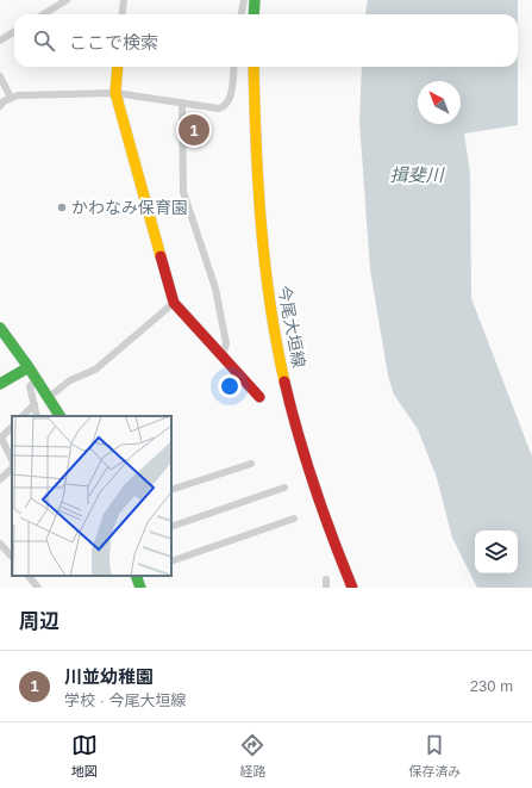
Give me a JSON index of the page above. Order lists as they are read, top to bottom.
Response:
{
  "streets": {
    "main road": ["今尾大垣線"]
  },
  "water": ["揖斐川"],
  "places": ["かわなみ保育園"],
  "north": "top left",
  "page": {
    "search": "ここで検索",
    "pins": "1",
    "heading": "周辺",
    "list": [
      {
        "mark": "1",
        "name": "川並幼稚園",
        "note": "学校 · 今尾大垣線",
        "value": "230 m"
      }
    ],
    "nav": ["地図", "経路", "保存済み"]
  }
}
